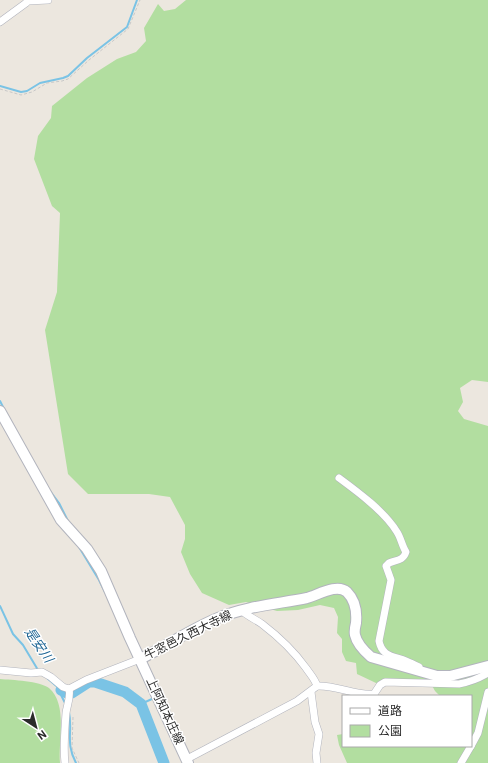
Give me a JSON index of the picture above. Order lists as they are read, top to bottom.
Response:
{
  "streets": {
    "main road": ["牛窓邑久西大寺線", "上阿知本庄線"]
  },
  "crossings": [
    ["牛窓邑久西大寺線", "上阿知本庄線"]
  ],
  "water": ["是安川"],
  "legend": ["道路", "公園"],
  "north": "bottom right"
}
